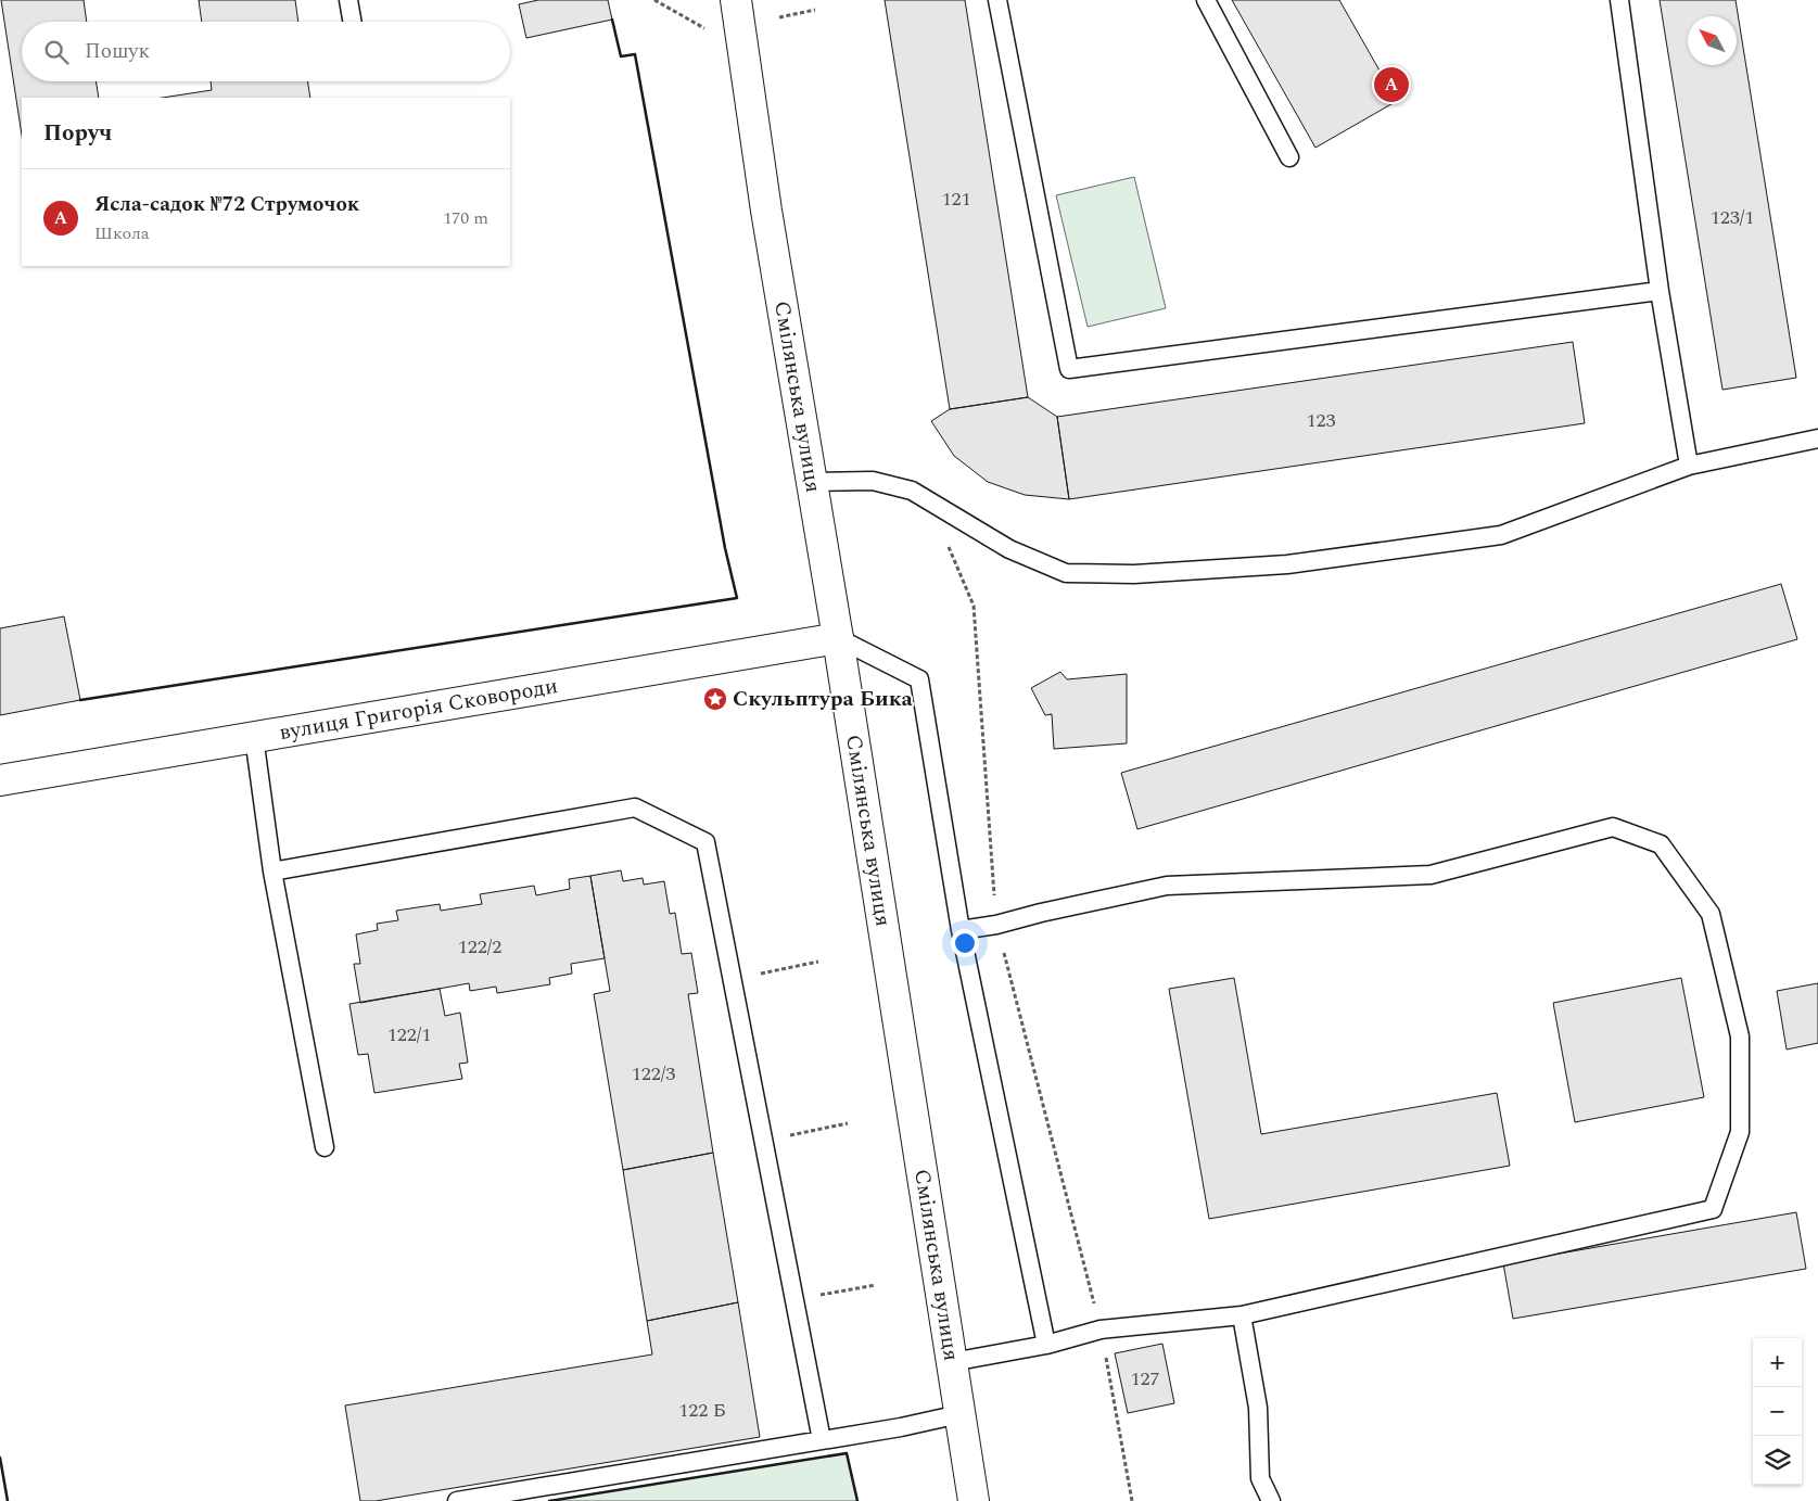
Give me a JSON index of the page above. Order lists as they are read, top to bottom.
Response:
{
  "streets": {
    "main road": ["Смілянська вулиця", "вулиця Григорія Сковороди"]
  },
  "crossings": [
    ["Смілянська вулиця", "вулиця Григорія Сковороди"]
  ],
  "places": {
    "place": ["Cкульптура Бика"]
  },
  "house_numbers": [
    "121",
    "123/1",
    "123",
    "122/2",
    "122/1",
    "122/3",
    "127",
    "122 Б"
  ],
  "north": "top left",
  "page": {
    "search": "Пошук",
    "pins": "A",
    "heading": "Поруч",
    "list": [
      {
        "mark": "A",
        "name": "Ясла-садок №72 Струмочок",
        "note": "Школа",
        "value": "170 m"
      }
    ],
    "map_buttons": ["+", "−"]
  }
}
